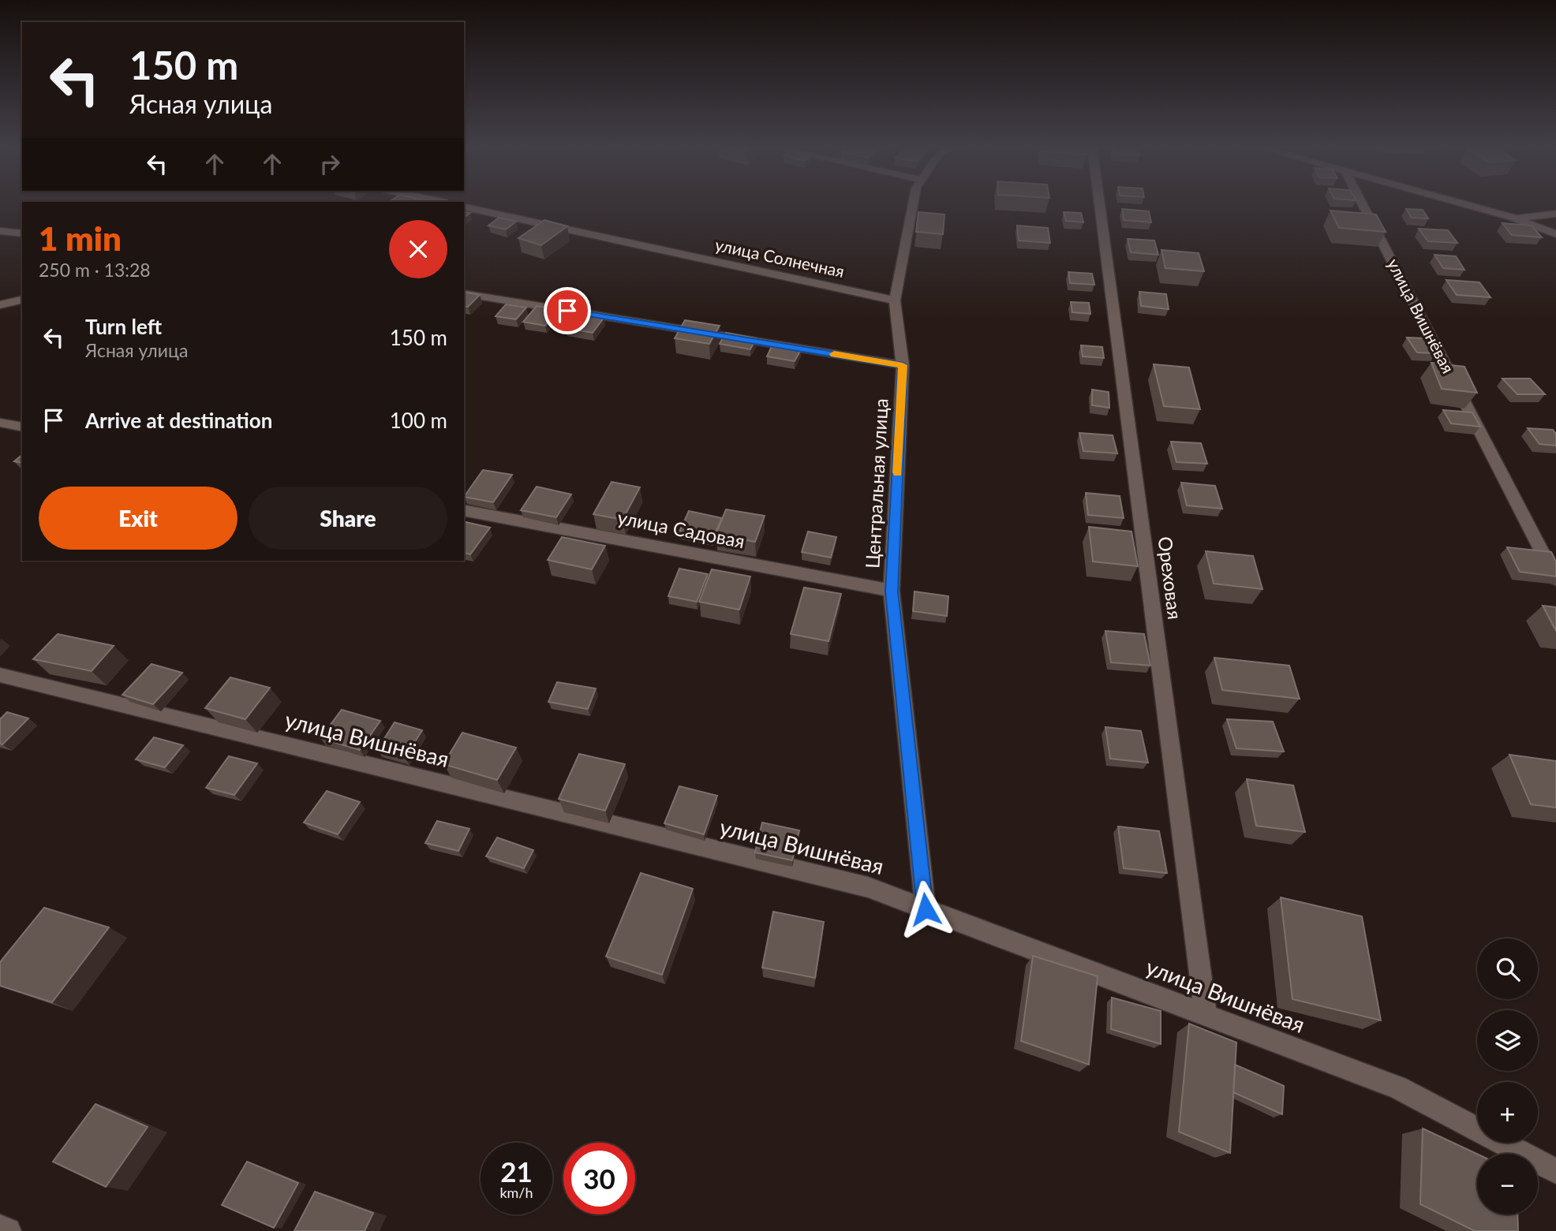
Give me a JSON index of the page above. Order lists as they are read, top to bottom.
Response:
{
  "streets": {
    "street": [
      "улица Солнечная",
      "улица Вишнёвая",
      "Центральная улица",
      "улица Садовая",
      "Ореховая"
    ]
  },
  "crossings": [
    ["улица Солнечная", "Центральная улица"],
    ["улица Вишнёвая", "Центральная улица"],
    ["улица Вишнёвая", "Ореховая"],
    ["Центральная улица", "улица Садовая"]
  ],
  "page": {
    "turn": ["150 m", "Ясная улица"],
    "heading": ["1 min", "250 m · 13:28"],
    "list": [
      {
        "name": "Turn left",
        "note": "Ясная улица",
        "value": "150 m"
      },
      {
        "name": "Arrive at destination",
        "value": "100 m"
      }
    ],
    "buttons": ["Exit", "Share"],
    "map_buttons": ["+", "−"],
    "speed": "21 km/h",
    "limit": "30"
  }
}
